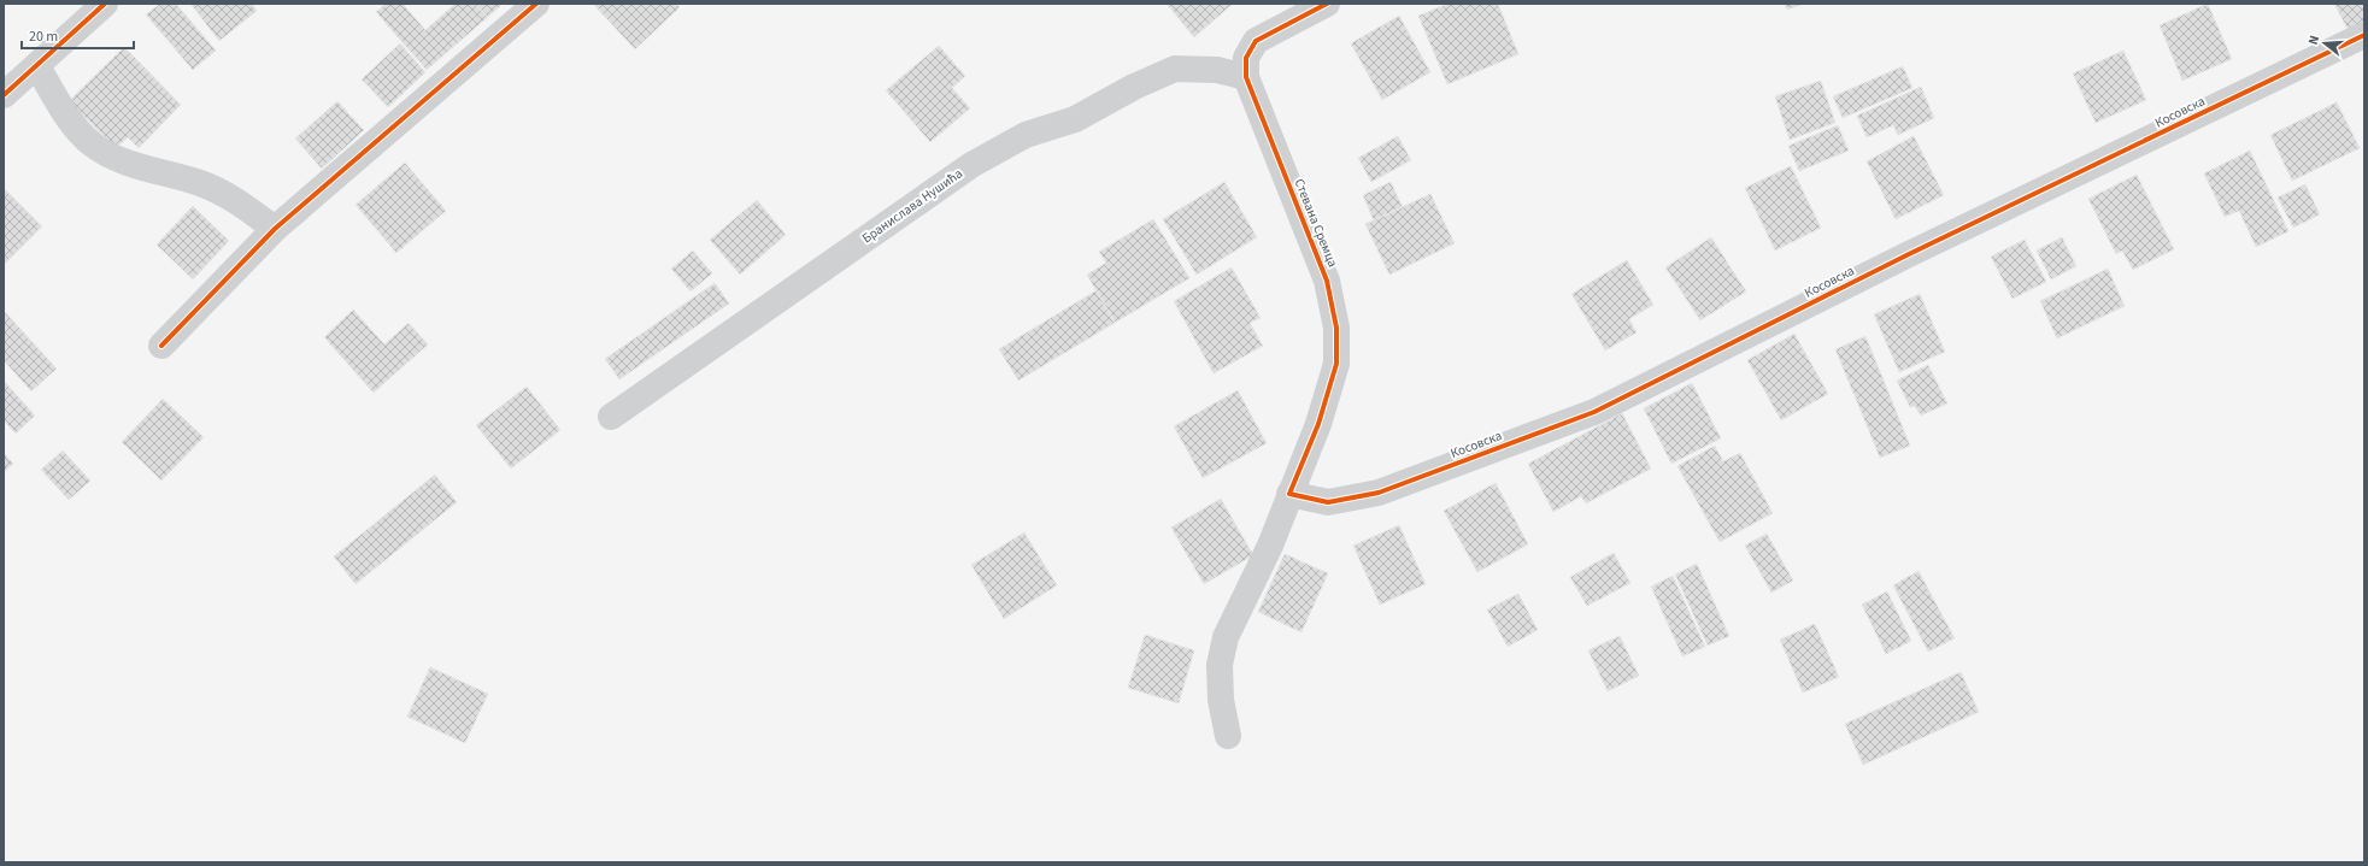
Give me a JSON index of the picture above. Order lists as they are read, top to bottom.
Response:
{
  "streets": {
    "street": ["Косовска", "Бранислава Нушића", "Стевана Сремца"]
  },
  "crossings": [
    ["Косовска", "Стевана Сремца"],
    ["Бранислава Нушића", "Стевана Сремца"]
  ],
  "scale_bar": "20 m",
  "north": "left"
}
